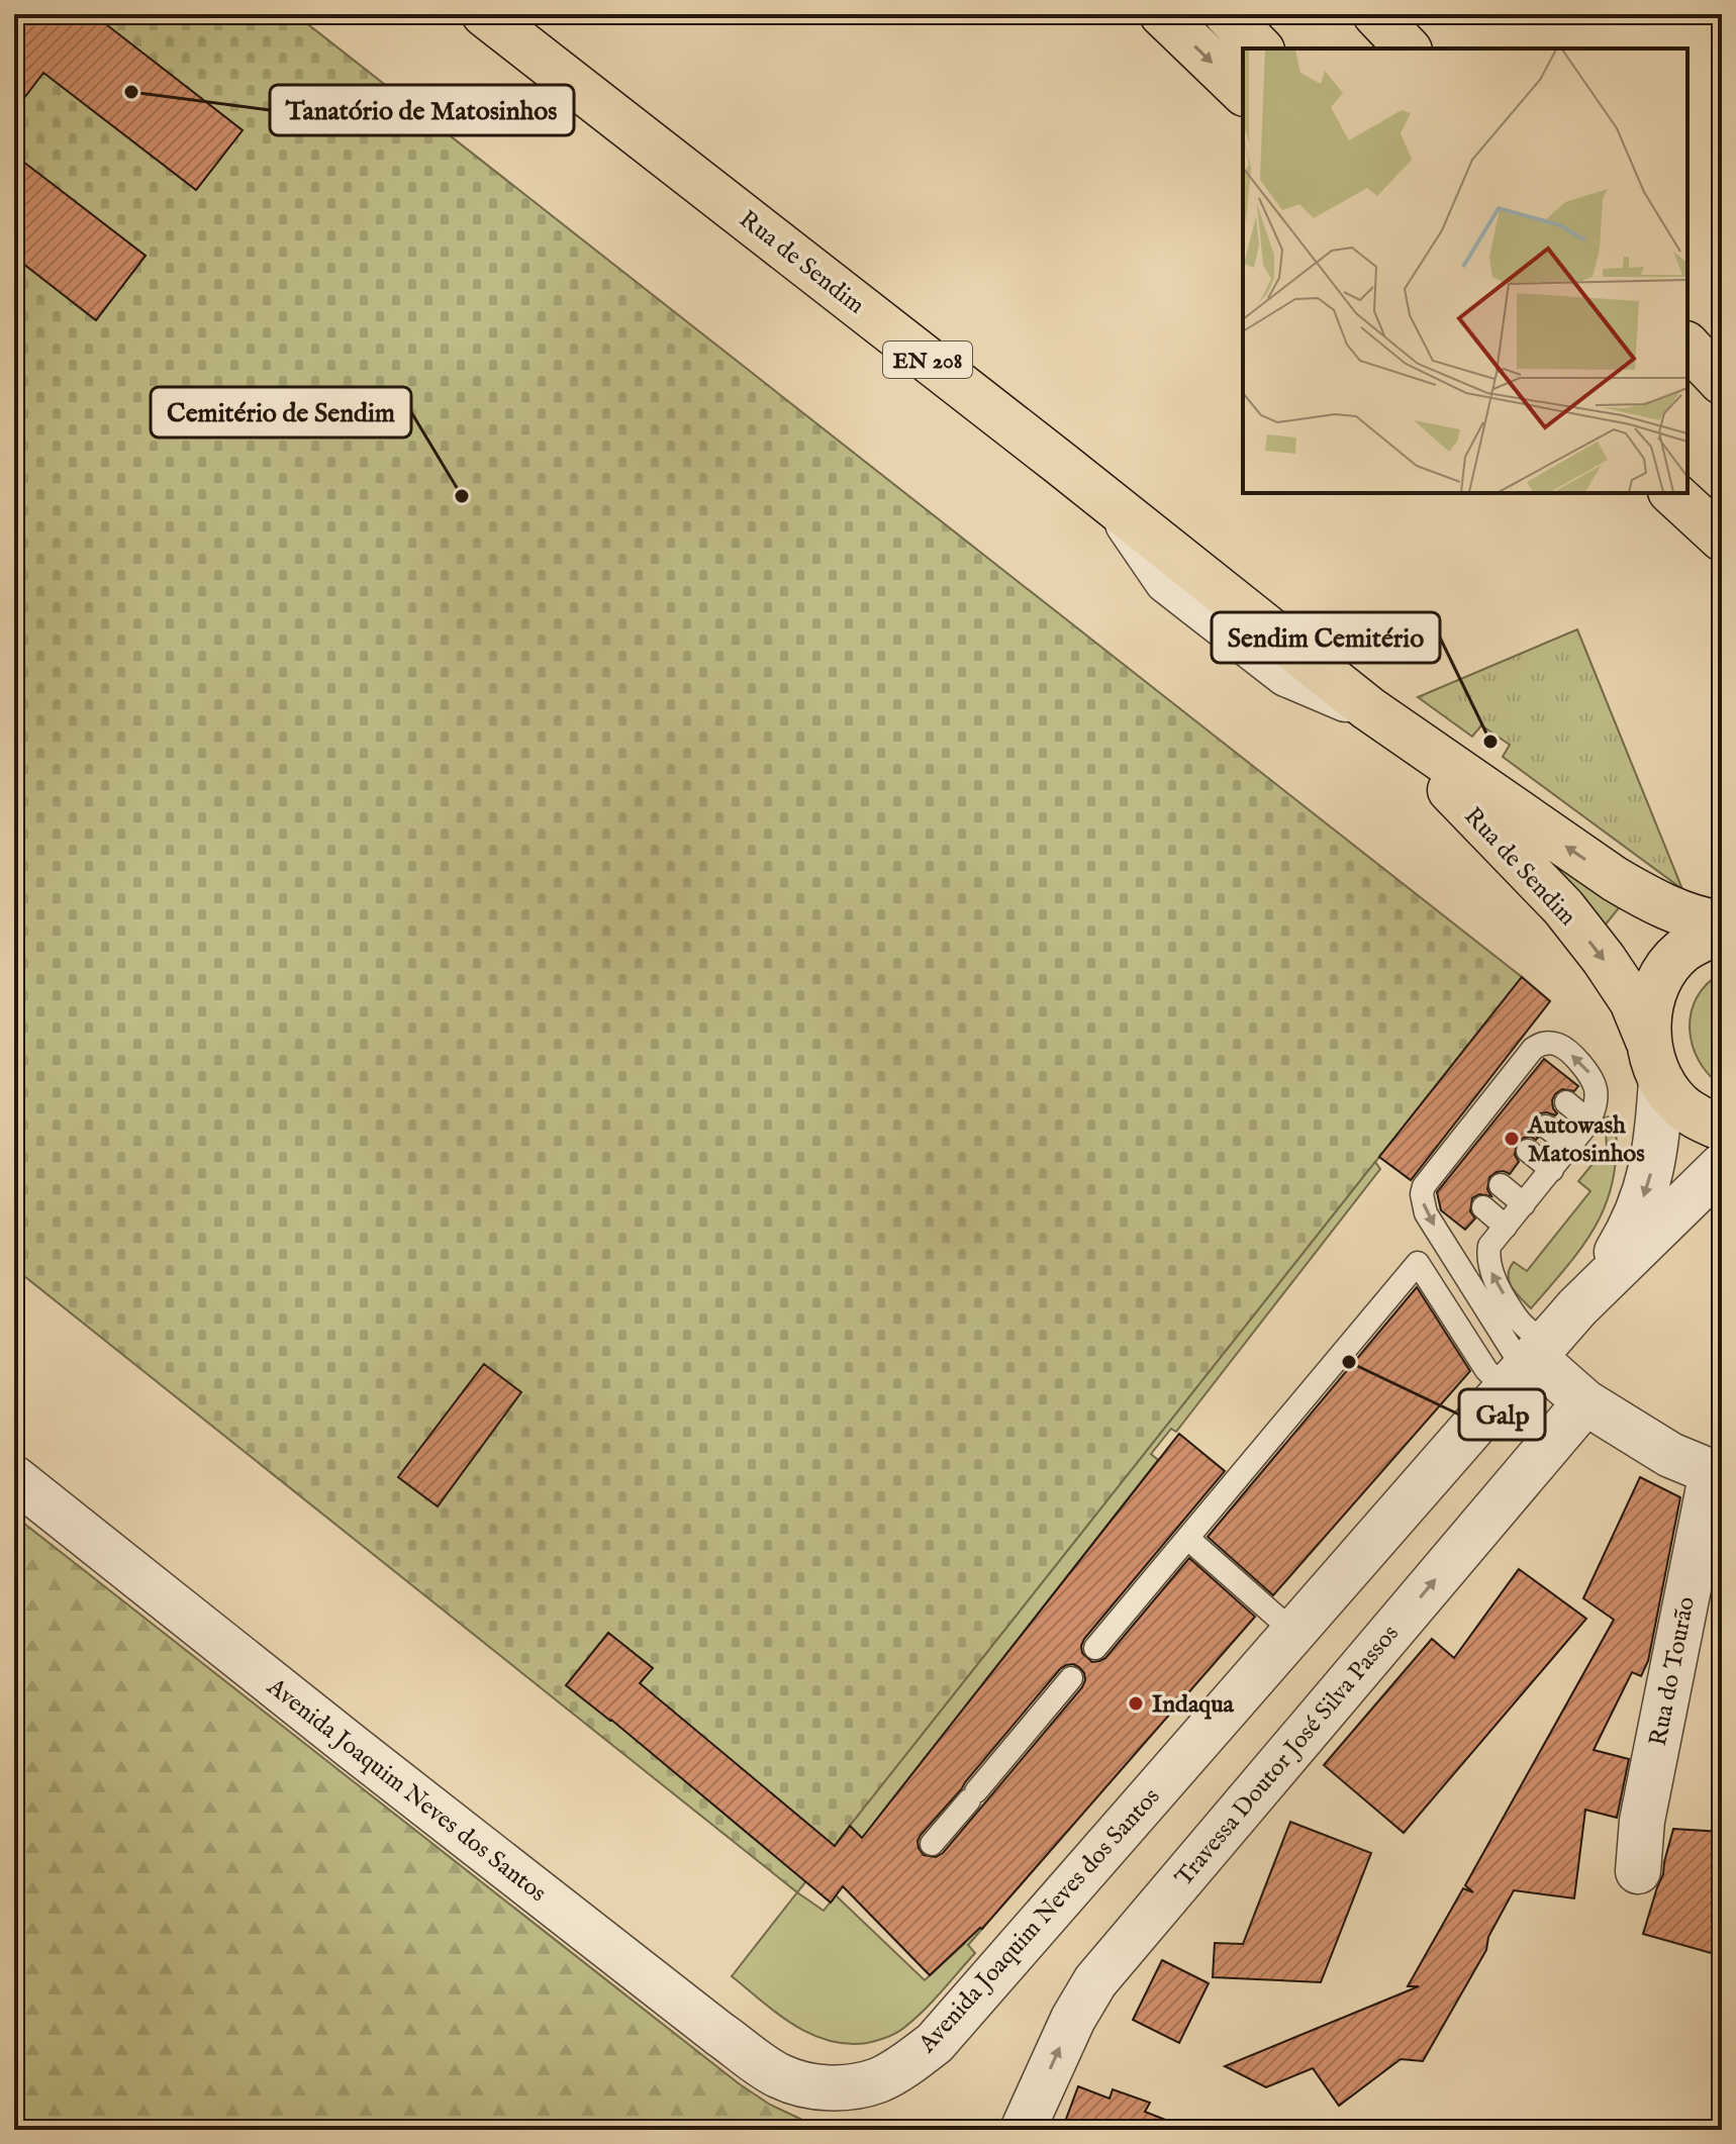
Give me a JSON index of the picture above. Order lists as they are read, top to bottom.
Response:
{
  "streets": {
    "main road": ["Rua de Sendim", "EN 208"],
    "street": ["Rua do Tourão", "Travessa Doutor José Silva Passos", "Avenida Joaquim Neves dos Santos"]
  },
  "crossings": [
    ["Rua de Sendim", "Avenida Joaquim Neves dos Santos"]
  ],
  "one_way": ["Travessa Doutor José Silva Passos"],
  "places": [
    "Tanatório de Matosinhos",
    "Cemitério de Sendim",
    "Sendim Cemitério",
    "Autowash Matosinhos",
    "Galp",
    "Indaqua"
  ]
}
